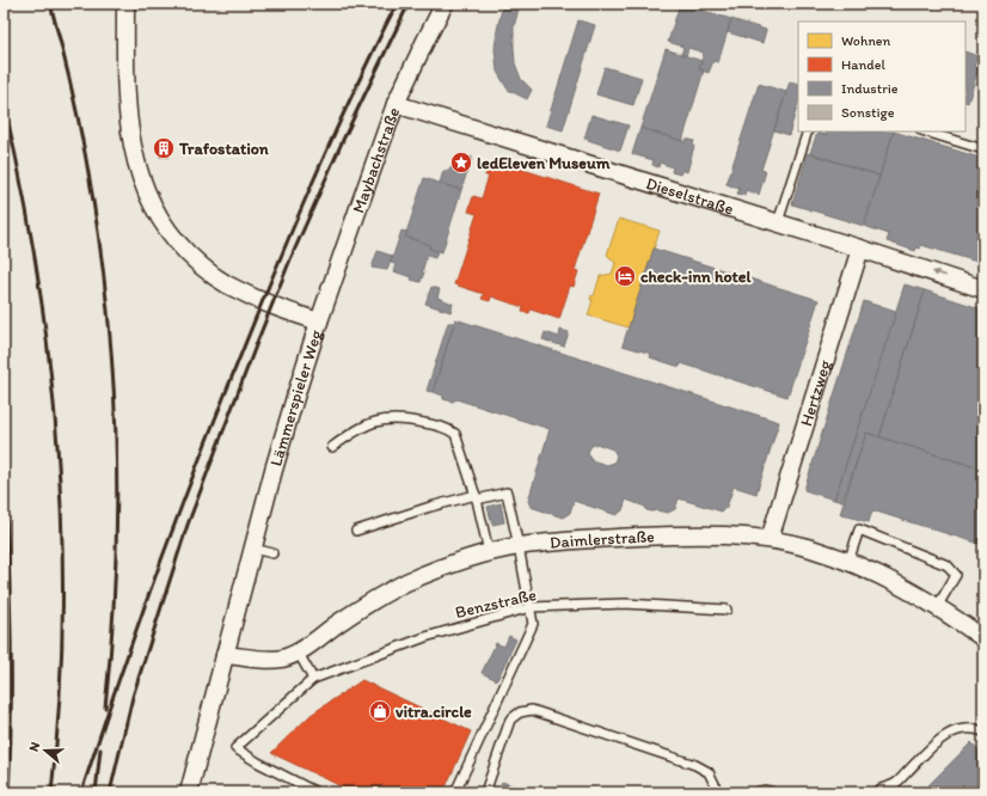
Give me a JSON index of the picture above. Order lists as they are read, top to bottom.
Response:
{
  "streets": {
    "street": [
      "Maybachstraße",
      "Dieselstraße",
      "Hertzweg",
      "Lämmerspieler Weg",
      "Daimlerstraße"
    ],
    "lane": ["Benzstraße"]
  },
  "crossings": [
    ["Maybachstraße", "Dieselstraße"],
    ["Maybachstraße", "Lämmerspieler Weg"],
    ["Dieselstraße", "Hertzweg"],
    ["Hertzweg", "Daimlerstraße"],
    ["Lämmerspieler Weg", "Daimlerstraße"]
  ],
  "places": {
    "building": ["Trafostation"],
    "place": ["ledEleven Museum"],
    "hotel": ["check-inn hotel"],
    "shop": ["vitra.circle"]
  },
  "legend": [
    "Wohnen",
    "Handel",
    "Industrie",
    "Sonstige"
  ],
  "north": "left"
}
